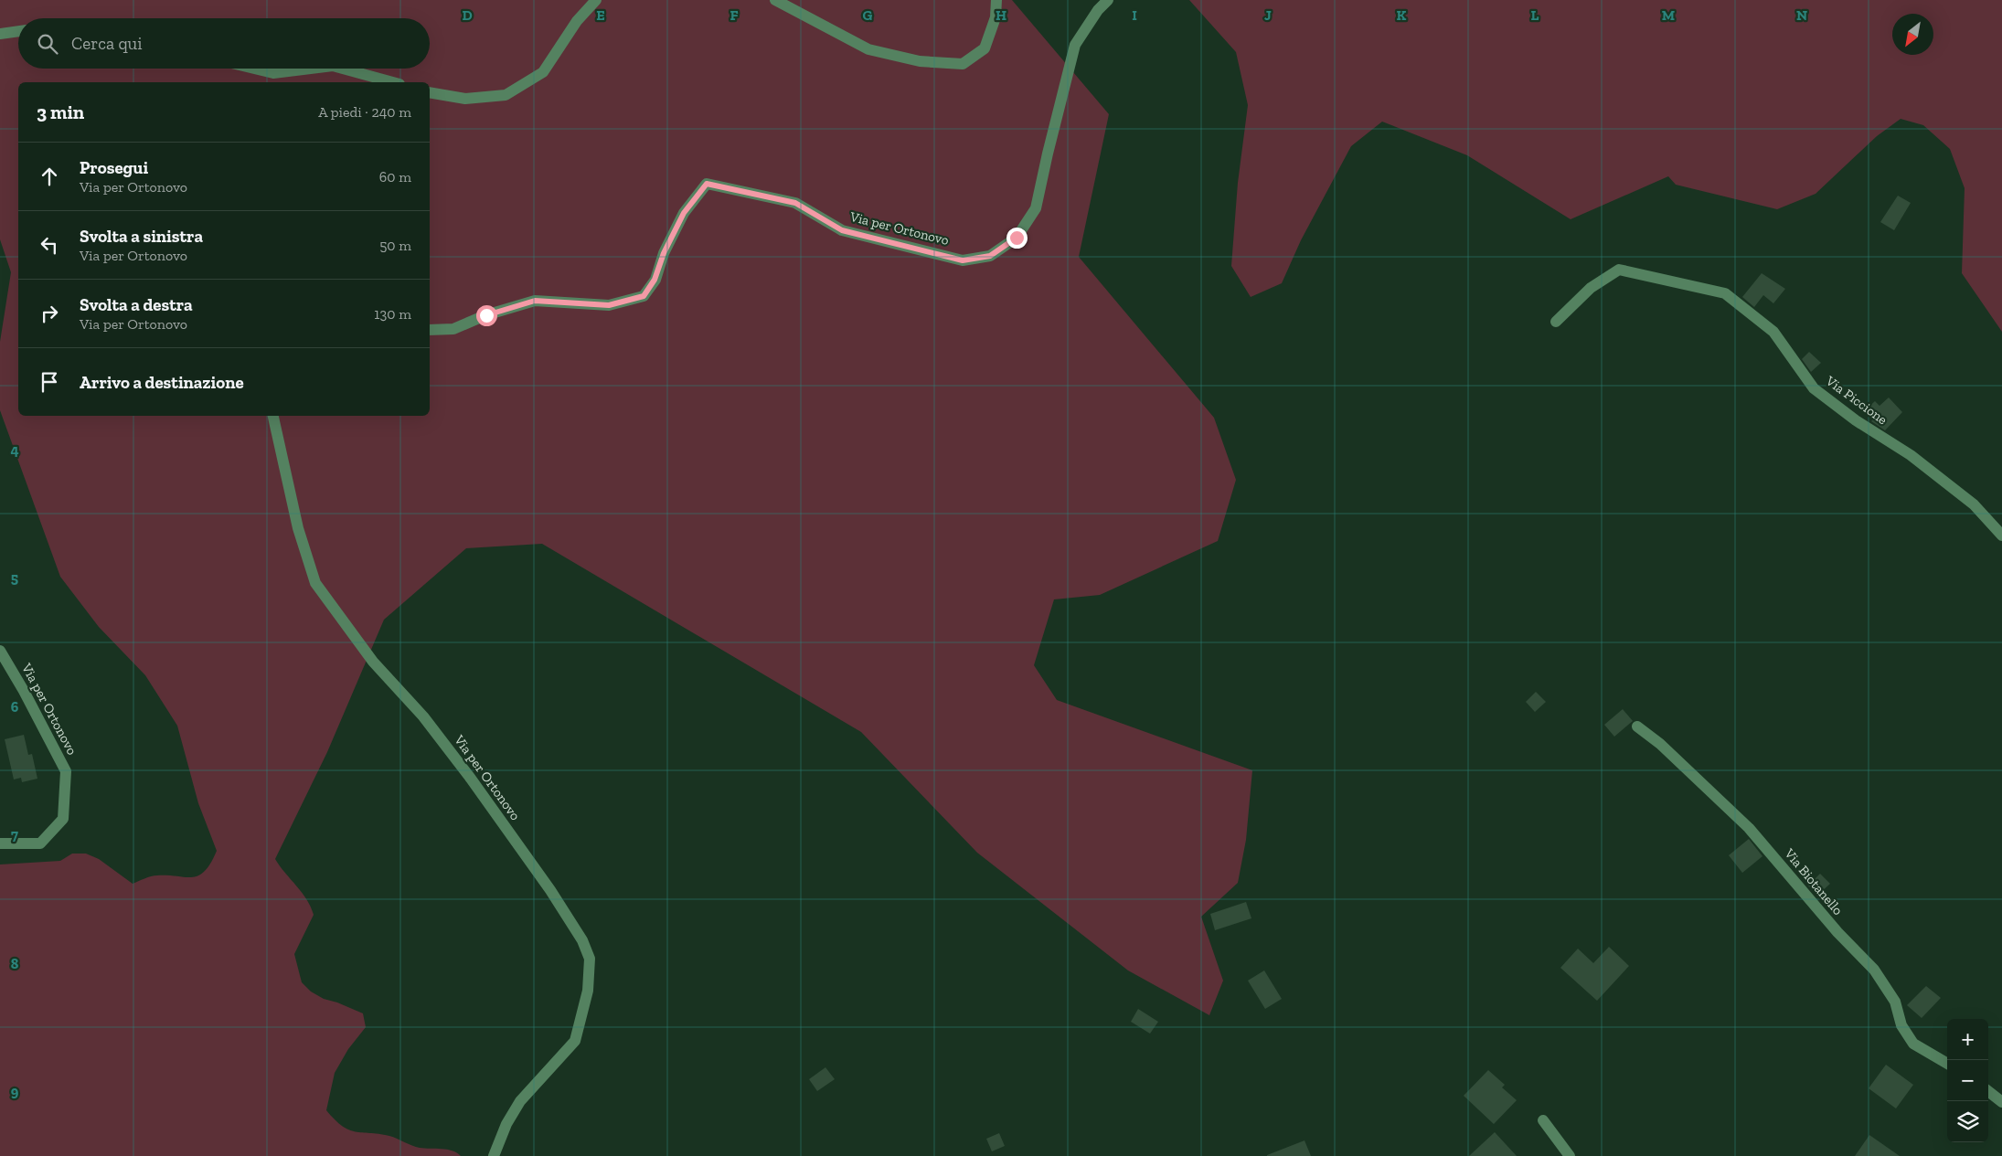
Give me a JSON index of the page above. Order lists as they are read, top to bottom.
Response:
{
  "streets": {
    "street": ["Via per Ortonovo", "Via Piccione", "Via Biotanello"]
  },
  "north": "bottom left",
  "page": {
    "search": "Cerca qui",
    "heading": ["3 min", "A piedi · 240 m"],
    "list": [
      ["Prosegui", "Via per Ortonovo", "60 m"],
      ["Svolta a sinistra", "Via per Ortonovo", "50 m"],
      ["Svolta a destra", "Via per Ortonovo", "130 m"],
      "Arrivo a destinazione"
    ],
    "map_buttons": ["+", "−"]
  },
  "grid": {
    "columns": [
      "D",
      "E",
      "F",
      "G",
      "H",
      "I",
      "J",
      "K",
      "L",
      "M",
      "N"
    ],
    "rows": [
      "4",
      "5",
      "6",
      "7",
      "8",
      "9"
    ]
  }
}
